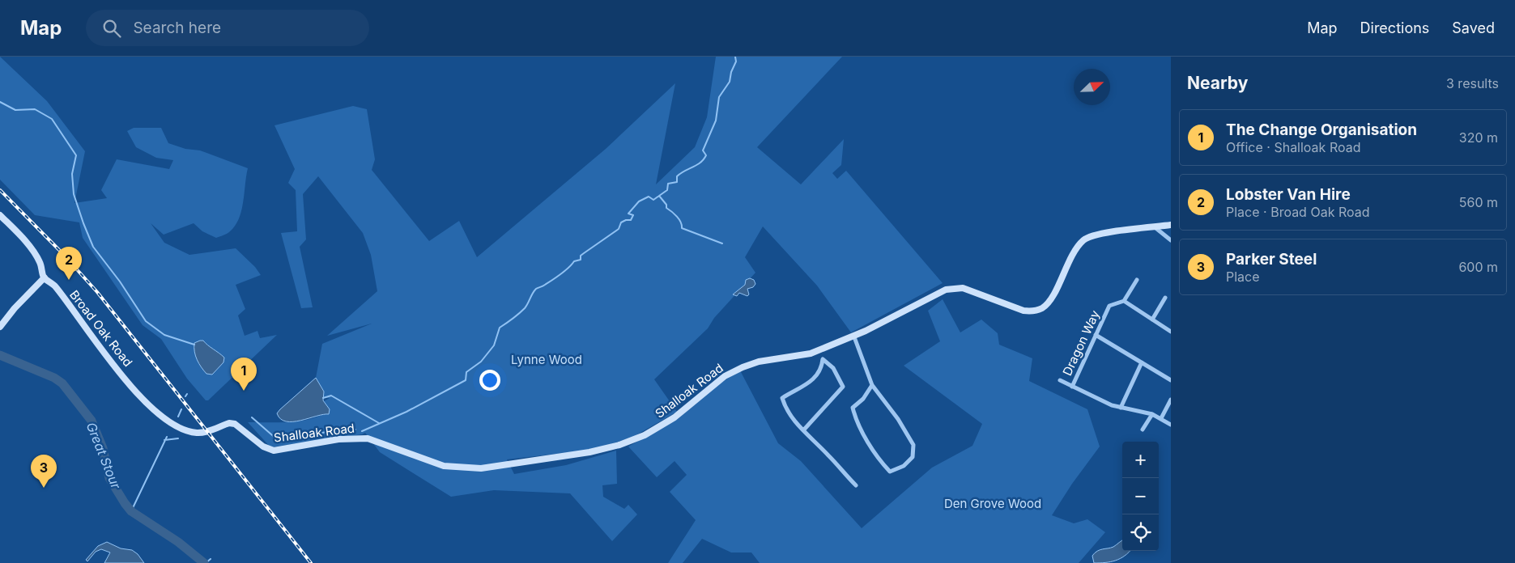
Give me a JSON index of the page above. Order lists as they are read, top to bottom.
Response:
{
  "streets": {
    "street": ["Broad Oak Road", "Dragon Way", "Shalloak Road"]
  },
  "crossings": [
    ["Broad Oak Road", "Shalloak Road"]
  ],
  "water": ["Great Stour"],
  "parks": ["Lynne Wood", "Den Grove Wood"],
  "north": "top right",
  "page": {
    "header": "Map",
    "search": "Search here",
    "nav": ["Map", "Directions", "Saved"],
    "heading": ["Nearby", "3 results"],
    "list": [
      {
        "mark": "1",
        "name": "The Change Organisation",
        "note": "Office · Shalloak Road",
        "value": "320 m"
      },
      {
        "mark": "2",
        "name": "Lobster Van Hire",
        "note": "Place · Broad Oak Road",
        "value": "560 m"
      },
      {
        "mark": "3",
        "name": "Parker Steel",
        "note": "Place",
        "value": "600 m"
      }
    ],
    "pins": ["2", "1", "3"],
    "map_buttons": ["+", "−"]
  }
}
